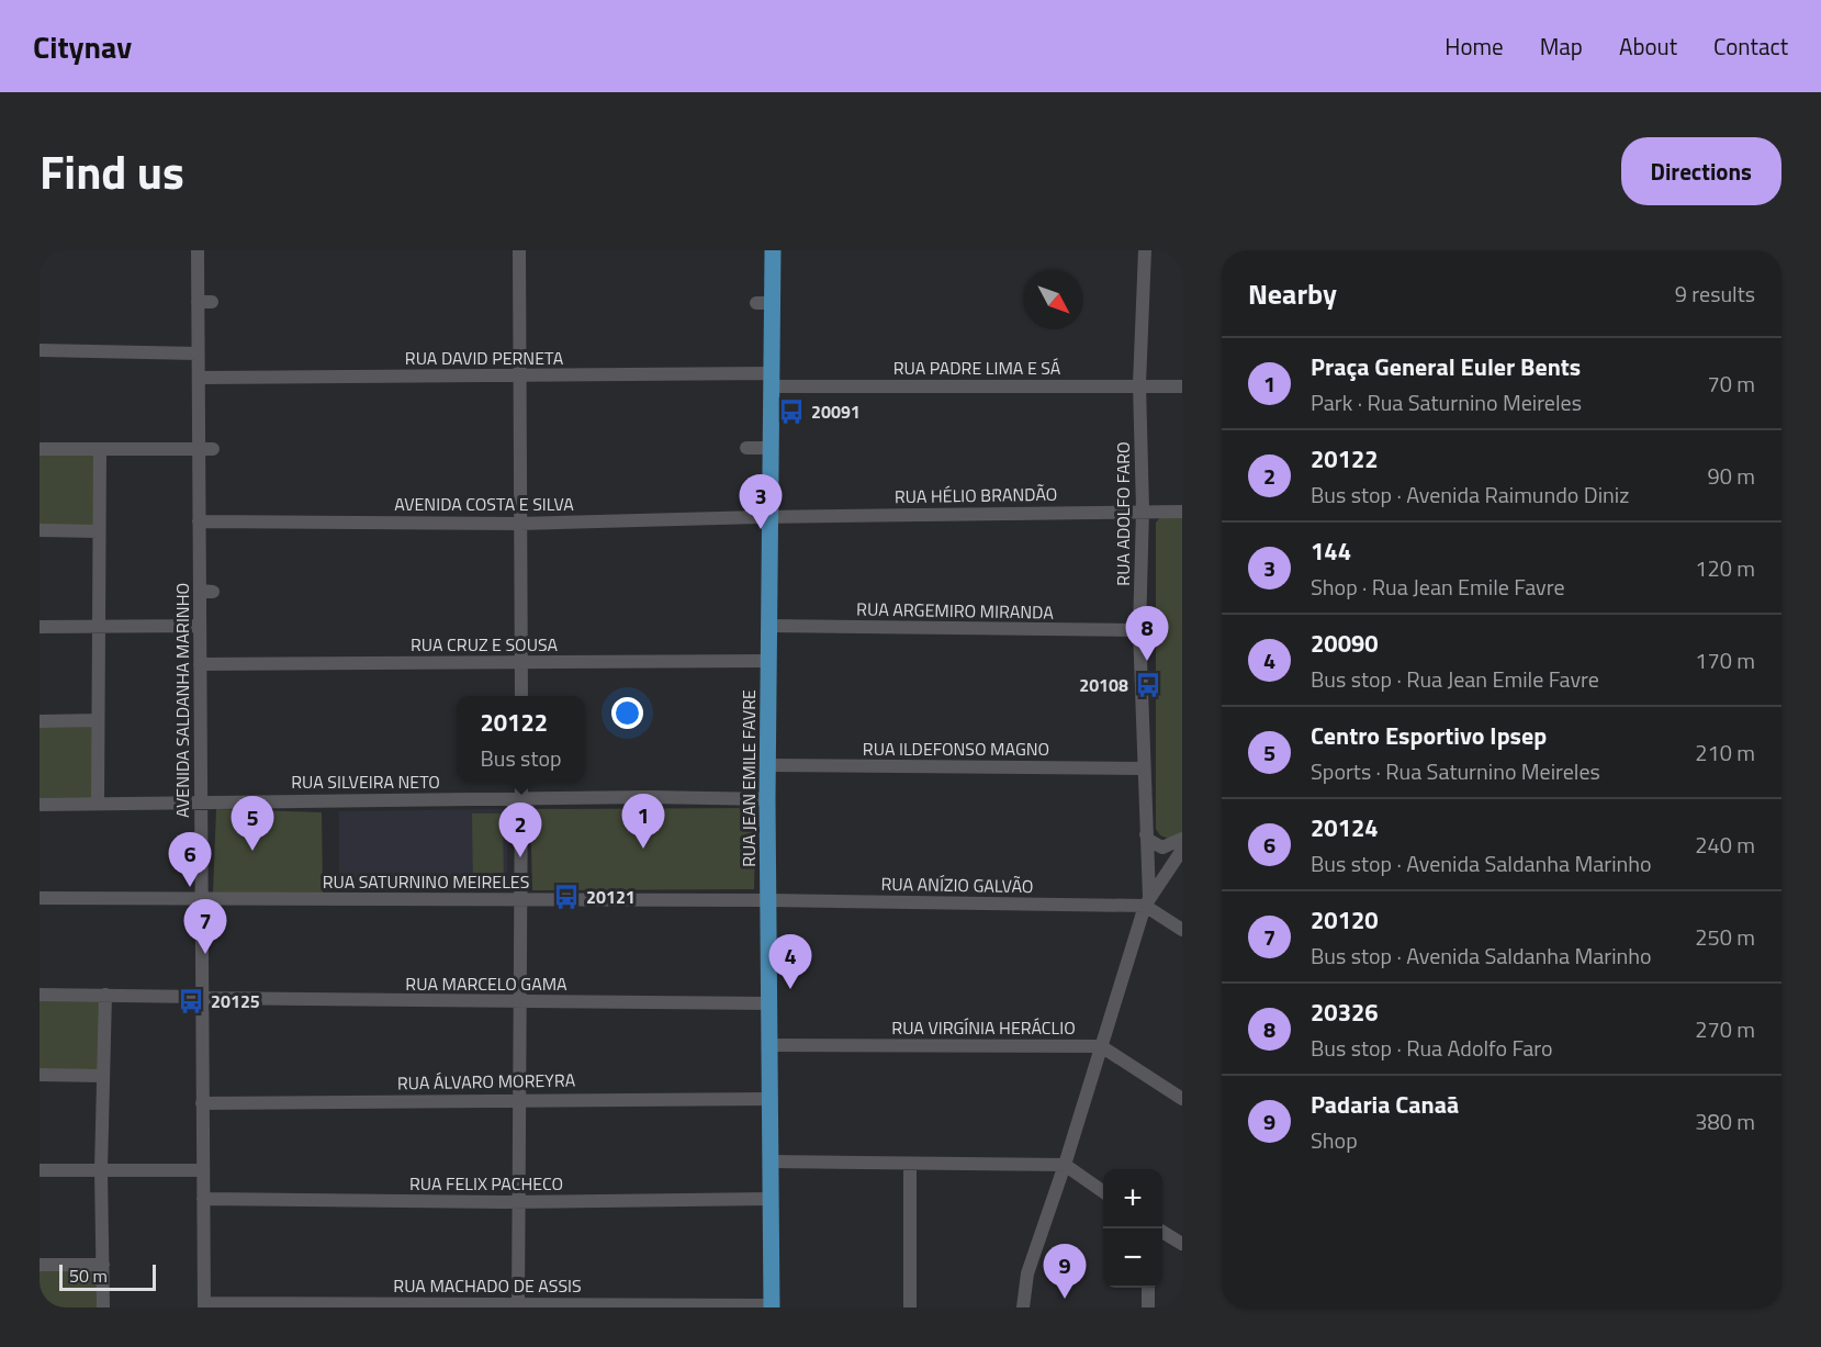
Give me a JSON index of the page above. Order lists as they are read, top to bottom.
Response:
{
  "streets": {
    "main road": ["RUA JEAN EMILE FAVRE"],
    "street": [
      "RUA DAVID PERNETA",
      "RUA PADRE LIMA E SÁ",
      "RUA HÉLIO BRANDÃO",
      "AVENIDA COSTA E SILVA",
      "RUA ADOLFO FARO",
      "RUA ARGEMIRO MIRANDA",
      "RUA CRUZ E SOUSA",
      "AVENIDA SALDANHA MARINHO",
      "RUA ILDEFONSO MAGNO",
      "RUA SILVEIRA NETO",
      "RUA SATURNINO MEIRELES",
      "RUA ANÍZIO GALVÃO",
      "RUA MARCELO GAMA",
      "RUA VIRGÍNIA HERÁCLIO",
      "RUA ÁLVARO MOREYRA",
      "RUA FELIX PACHECO",
      "RUA MACHADO DE ASSIS"
    ]
  },
  "crossings": [
    ["RUA DAVID PERNETA", "RUA PADRE LIMA E SÁ"],
    ["RUA DAVID PERNETA", "AVENIDA SALDANHA MARINHO"],
    ["RUA DAVID PERNETA", "RUA JEAN EMILE FAVRE"],
    ["RUA PADRE LIMA E SÁ", "RUA ADOLFO FARO"],
    ["RUA PADRE LIMA E SÁ", "RUA JEAN EMILE FAVRE"],
    ["RUA HÉLIO BRANDÃO", "AVENIDA COSTA E SILVA"],
    ["RUA HÉLIO BRANDÃO", "RUA ADOLFO FARO"],
    ["RUA HÉLIO BRANDÃO", "RUA JEAN EMILE FAVRE"],
    ["AVENIDA COSTA E SILVA", "AVENIDA SALDANHA MARINHO"],
    ["AVENIDA COSTA E SILVA", "RUA JEAN EMILE FAVRE"],
    ["RUA ADOLFO FARO", "RUA ARGEMIRO MIRANDA"],
    ["RUA ADOLFO FARO", "RUA ILDEFONSO MAGNO"],
    ["RUA ADOLFO FARO", "RUA ANÍZIO GALVÃO"],
    ["RUA ARGEMIRO MIRANDA", "RUA JEAN EMILE FAVRE"],
    ["RUA CRUZ E SOUSA", "AVENIDA SALDANHA MARINHO"],
    ["RUA CRUZ E SOUSA", "RUA JEAN EMILE FAVRE"],
    ["AVENIDA SALDANHA MARINHO", "RUA SILVEIRA NETO"],
    ["AVENIDA SALDANHA MARINHO", "RUA SATURNINO MEIRELES"],
    ["AVENIDA SALDANHA MARINHO", "RUA MARCELO GAMA"],
    ["AVENIDA SALDANHA MARINHO", "RUA ÁLVARO MOREYRA"],
    ["AVENIDA SALDANHA MARINHO", "RUA FELIX PACHECO"],
    ["AVENIDA SALDANHA MARINHO", "RUA MACHADO DE ASSIS"],
    ["RUA ILDEFONSO MAGNO", "RUA JEAN EMILE FAVRE"],
    ["RUA JEAN EMILE FAVRE", "RUA SILVEIRA NETO"],
    ["RUA JEAN EMILE FAVRE", "RUA SATURNINO MEIRELES"],
    ["RUA JEAN EMILE FAVRE", "RUA ANÍZIO GALVÃO"],
    ["RUA JEAN EMILE FAVRE", "RUA MARCELO GAMA"],
    ["RUA JEAN EMILE FAVRE", "RUA VIRGÍNIA HERÁCLIO"],
    ["RUA JEAN EMILE FAVRE", "RUA ÁLVARO MOREYRA"],
    ["RUA JEAN EMILE FAVRE", "RUA FELIX PACHECO"],
    ["RUA JEAN EMILE FAVRE", "RUA MACHADO DE ASSIS"],
    ["RUA SATURNINO MEIRELES", "RUA ANÍZIO GALVÃO"]
  ],
  "places": {
    "bus stop": [
      "20091",
      "20108",
      "20121",
      "20125"
    ]
  },
  "scale_bar": "50 m",
  "north": "bottom right",
  "page": {
    "header": "Citynav",
    "nav": [
      "Home",
      "Map",
      "About",
      "Contact"
    ],
    "title": "Find us",
    "buttons": "Directions",
    "heading": ["Nearby", "9 results"],
    "list": [
      {
        "mark": "1",
        "name": "Praça General Euler Bents",
        "note": "Park · Rua Saturnino Meireles",
        "value": "70 m"
      },
      {
        "mark": "2",
        "name": "20122",
        "note": "Bus stop · Avenida Raimundo Diniz",
        "value": "90 m"
      },
      {
        "mark": "3",
        "name": "144",
        "note": "Shop · Rua Jean Emile Favre",
        "value": "120 m"
      },
      {
        "mark": "4",
        "name": "20090",
        "note": "Bus stop · Rua Jean Emile Favre",
        "value": "170 m"
      },
      {
        "mark": "5",
        "name": "Centro Esportivo Ipsep",
        "note": "Sports · Rua Saturnino Meireles",
        "value": "210 m"
      },
      {
        "mark": "6",
        "name": "20124",
        "note": "Bus stop · Avenida Saldanha Marinho",
        "value": "240 m"
      },
      {
        "mark": "7",
        "name": "20120",
        "note": "Bus stop · Avenida Saldanha Marinho",
        "value": "250 m"
      },
      {
        "mark": "8",
        "name": "20326",
        "note": "Bus stop · Rua Adolfo Faro",
        "value": "270 m"
      },
      {
        "mark": "9",
        "name": "Padaria Canaã",
        "note": "Shop",
        "value": "380 m"
      }
    ],
    "pins": [
      "3",
      "8",
      "1",
      "5",
      "2",
      "6",
      "7",
      "4",
      "9"
    ],
    "popup": ["20122", "Bus stop"],
    "map_buttons": ["+", "−"],
    "scale": "50 m"
  }
}
